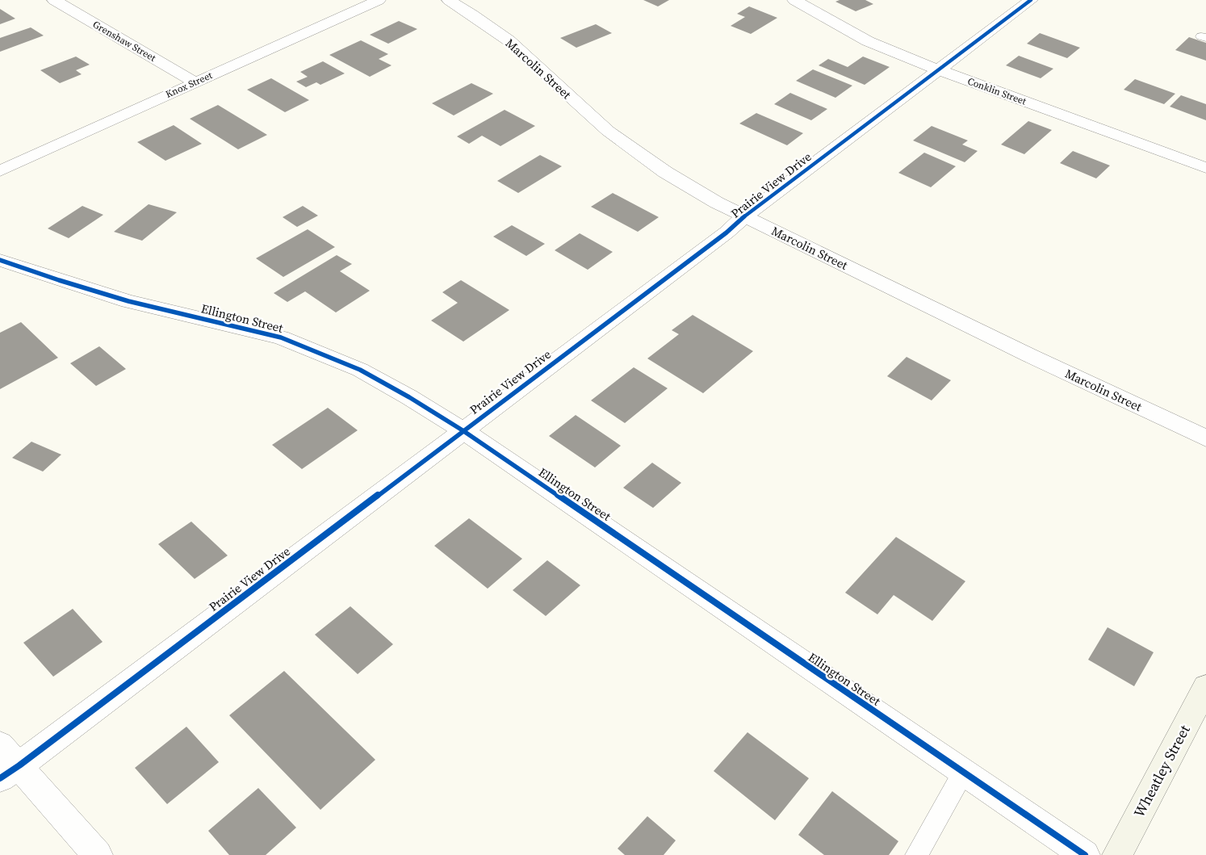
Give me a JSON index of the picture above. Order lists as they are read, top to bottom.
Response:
{
  "streets": {
    "main road": ["Wheatley Street"],
    "street": [
      "Grenshaw Street",
      "Marcolin Street",
      "Knox Street",
      "Conklin Street",
      "Prairie View Drive",
      "Ellington Street"
    ]
  },
  "crossings": [
    ["Grenshaw Street", "Knox Street"],
    ["Marcolin Street", "Prairie View Drive"],
    ["Conklin Street", "Prairie View Drive"],
    ["Prairie View Drive", "Ellington Street"]
  ]
}
